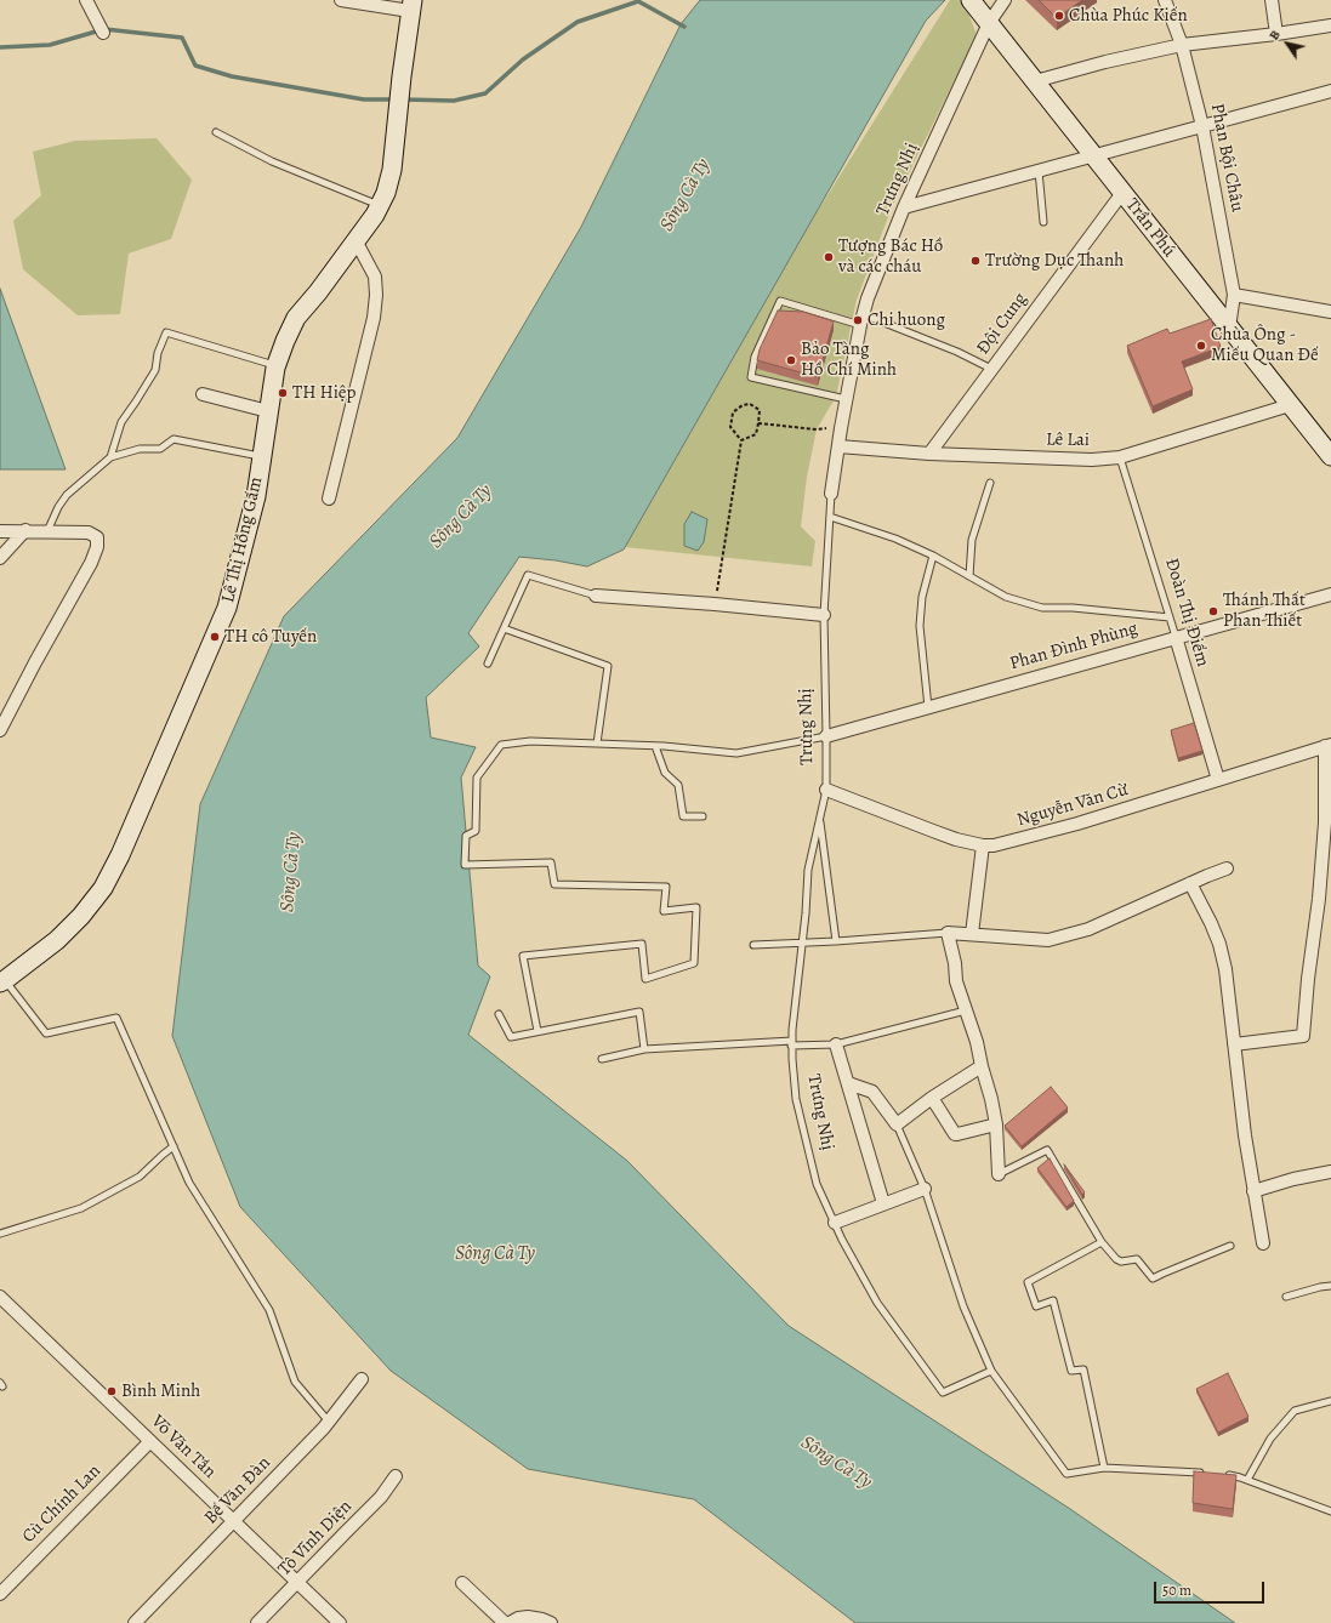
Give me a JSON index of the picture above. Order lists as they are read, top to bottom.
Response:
{
  "streets": {
    "street": [
      "Phan Bội Châu",
      "Trưng Nhị",
      "Trần Phú",
      "Đội Cung",
      "Lê Lai",
      "Lê Thị Hồng Gấm",
      "Đoàn Thị Điểm",
      "Phan Đình Phùng",
      "Nguyễn Văn Cừ",
      "Võ Văn Tần",
      "Bế Văn Đàn",
      "Cù Chính Lan",
      "Tô Vĩnh Diện"
    ]
  },
  "crossings": [
    ["Phan Bội Châu", "Trần Phú"],
    ["Trưng Nhị", "Trần Phú"],
    ["Trưng Nhị", "Lê Lai"],
    ["Trưng Nhị", "Phan Đình Phùng"],
    ["Trưng Nhị", "Nguyễn Văn Cừ"],
    ["Trần Phú", "Đội Cung"],
    ["Trần Phú", "Lê Lai"],
    ["Đội Cung", "Lê Lai"],
    ["Lê Lai", "Đoàn Thị Điểm"],
    ["Đoàn Thị Điểm", "Phan Đình Phùng"],
    ["Đoàn Thị Điểm", "Nguyễn Văn Cừ"],
    ["Võ Văn Tần", "Bế Văn Đàn"],
    ["Võ Văn Tần", "Cù Chính Lan"],
    ["Võ Văn Tần", "Tô Vĩnh Diện"]
  ],
  "water": ["Sông Cà Ty"],
  "places": [
    "Chùa Phúc Kiến",
    "Tượng Bác Hồ và các cháu",
    "Trường Dục Thanh",
    "Chi huong",
    "Chùa Ông - Miếu Quan Đế",
    "Bảo Tàng Hồ Chí Minh",
    "TH Hiệp",
    "Thánh Thất Phan Thiết",
    "TH cô Tuyến",
    "Bình Minh"
  ],
  "scale_bar": "50 m",
  "north": "top left"
}
